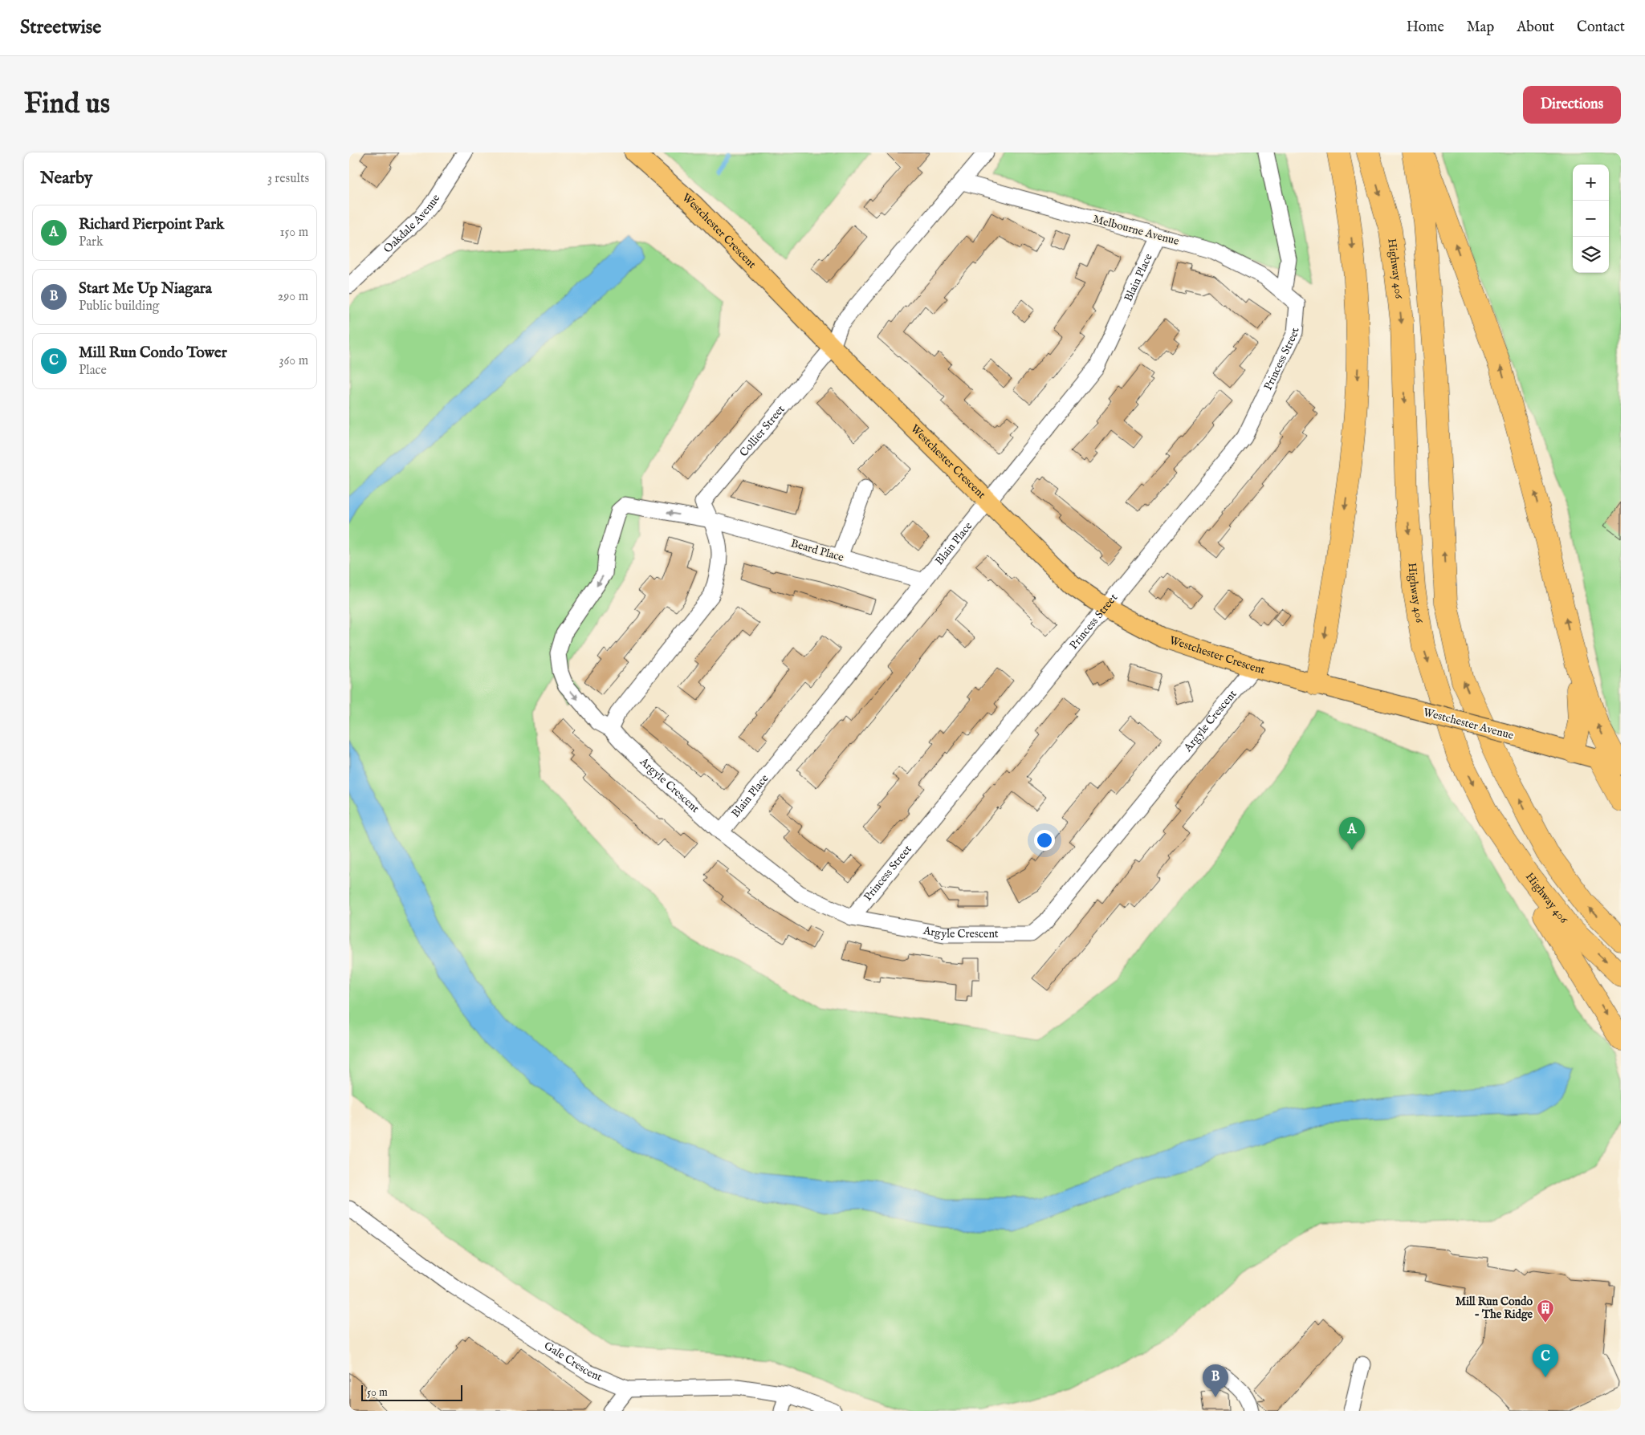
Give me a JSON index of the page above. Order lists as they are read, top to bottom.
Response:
{
  "streets": {
    "highway": ["Highway 406"],
    "main road": ["Westchester Crescent", "Westchester Avenue"],
    "street": [
      "Oakdale Avenue",
      "Melbourne Avenue",
      "Blain Place",
      "Princess Street",
      "Collier Street",
      "Beard Place",
      "Argyle Crescent",
      "Gale Crescent"
    ]
  },
  "crossings": [
    ["Melbourne Avenue", "Blain Place"],
    ["Melbourne Avenue", "Princess Street"],
    ["Melbourne Avenue", "Collier Street"],
    ["Westchester Crescent", "Blain Place"],
    ["Westchester Crescent", "Princess Street"],
    ["Westchester Crescent", "Collier Street"],
    ["Westchester Crescent", "Argyle Crescent"],
    ["Westchester Crescent", "Westchester Avenue"],
    ["Blain Place", "Beard Place"],
    ["Blain Place", "Argyle Crescent"],
    ["Princess Street", "Argyle Crescent"],
    ["Collier Street", "Beard Place"],
    ["Collier Street", "Argyle Crescent"],
    ["Beard Place", "Argyle Crescent"]
  ],
  "places": {
    "building": ["Mill Run Condo - The Ridge"]
  },
  "scale_bar": "50 m",
  "page": {
    "header": "Streetwise",
    "nav": [
      "Home",
      "Map",
      "About",
      "Contact"
    ],
    "buttons": "Directions",
    "title": "Find us",
    "heading": ["Nearby", "3 results"],
    "map_buttons": ["+", "−"],
    "list": [
      {
        "mark": "A",
        "name": "Richard Pierpoint Park",
        "note": "Park",
        "value": "150 m"
      },
      {
        "mark": "B",
        "name": "Start Me Up Niagara",
        "note": "Public building",
        "value": "290 m"
      },
      {
        "mark": "C",
        "name": "Mill Run Condo Tower",
        "note": "Place",
        "value": "360 m"
      }
    ],
    "pins": ["A", "C", "B"],
    "scale": "50 m"
  }
}
